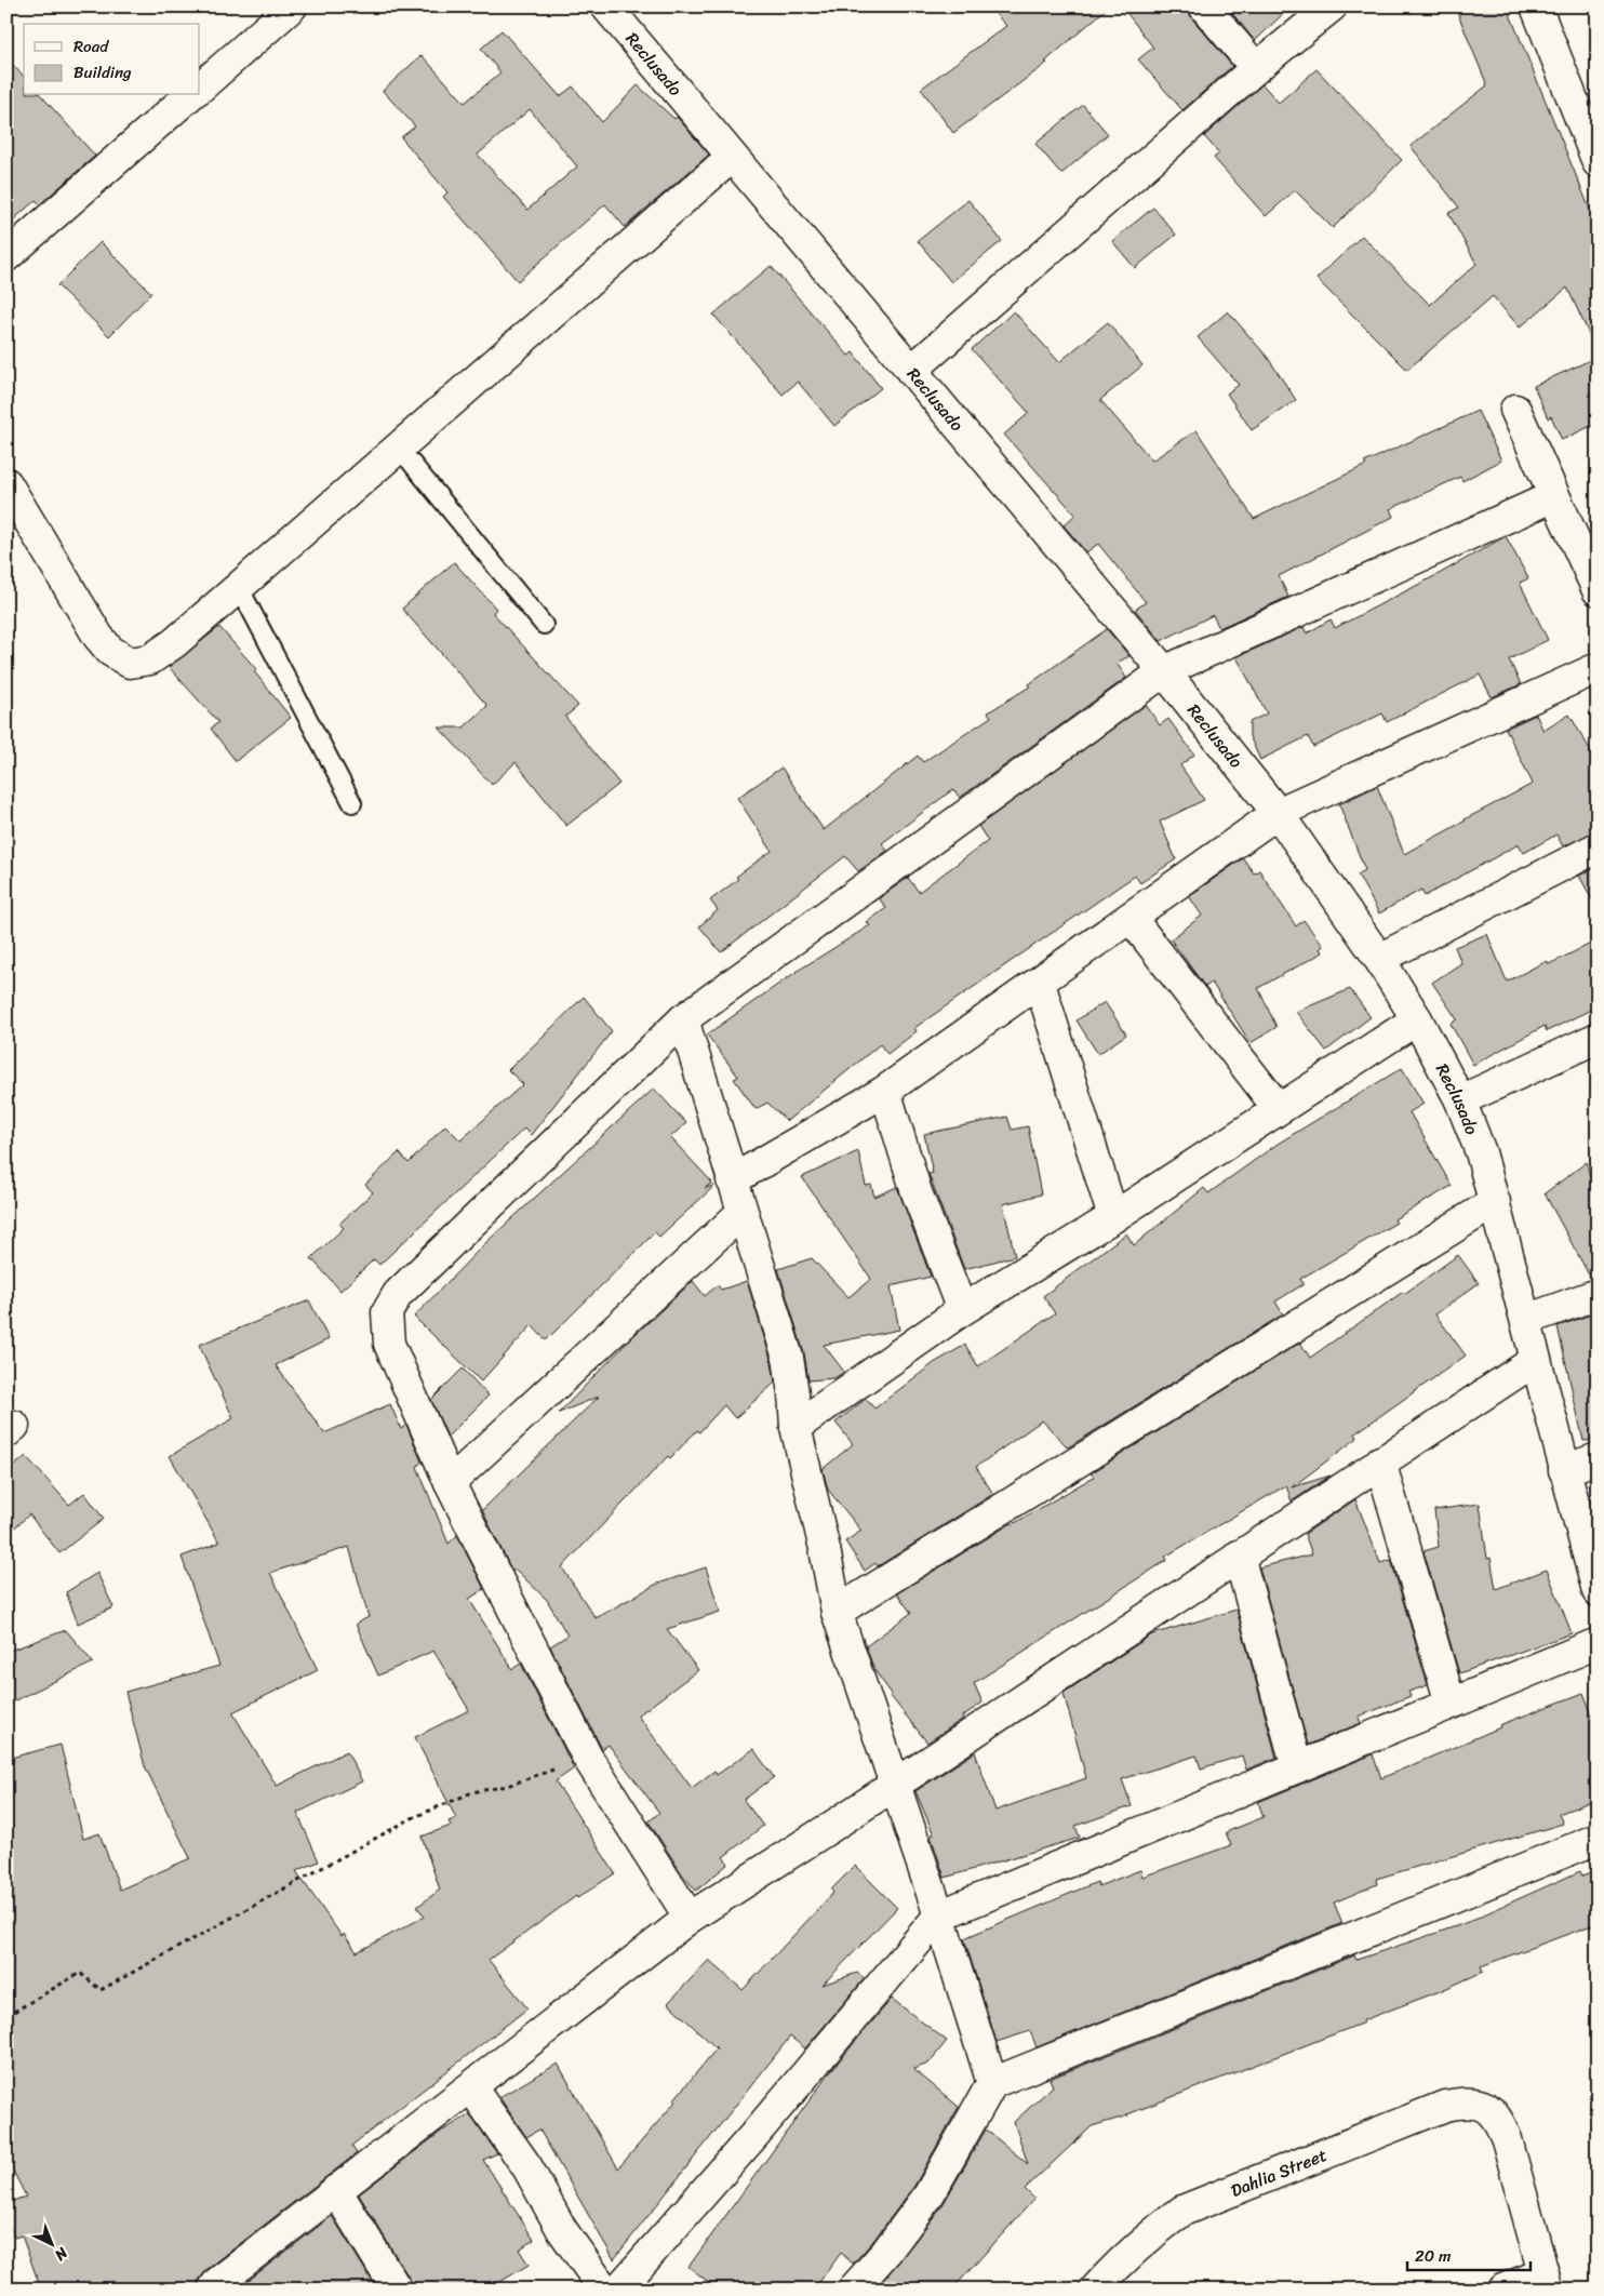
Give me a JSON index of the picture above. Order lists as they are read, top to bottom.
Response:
{
  "streets": {
    "street": ["Reclusado", "Dahlia Street"]
  },
  "legend": ["Road", "Building"],
  "scale_bar": "20 m",
  "north": "bottom right"
}
